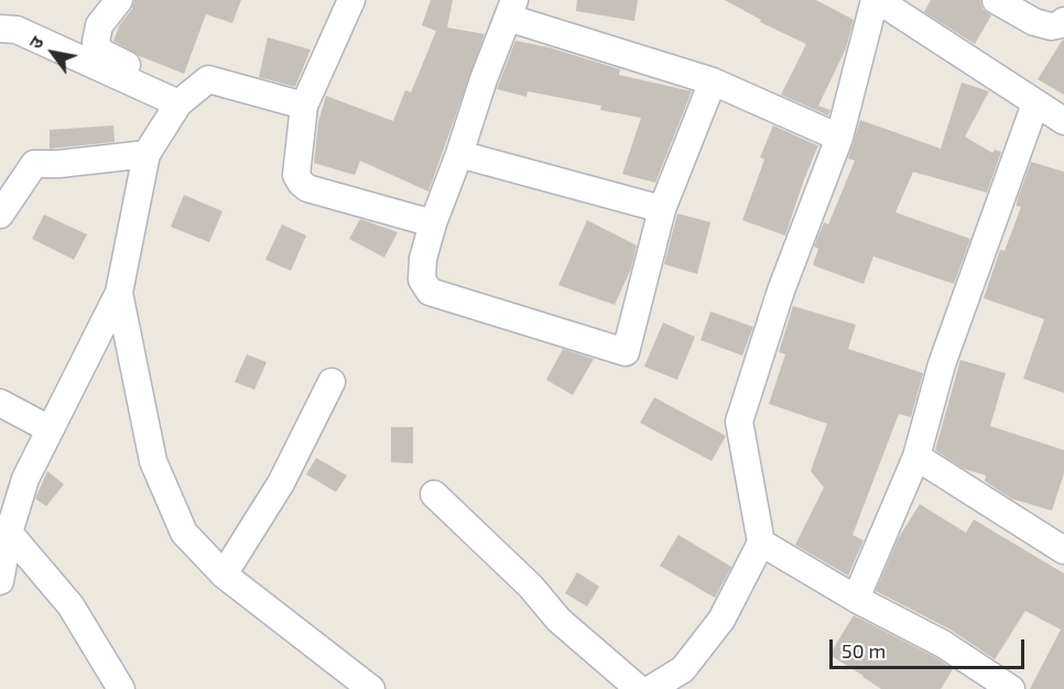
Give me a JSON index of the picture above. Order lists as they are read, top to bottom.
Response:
{
  "scale_bar": "50 m",
  "north": "top left"
}
